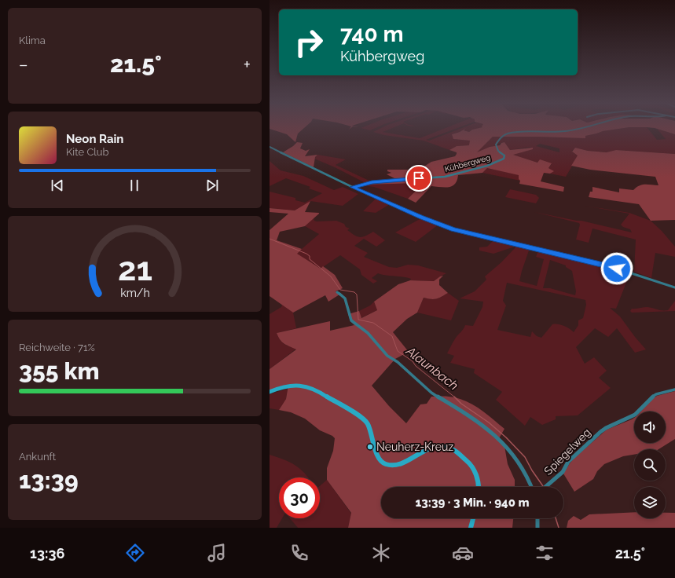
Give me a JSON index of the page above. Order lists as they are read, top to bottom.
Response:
{
  "streets": {
    "street": ["Kühbergweg", "Spiegelweg"]
  },
  "water": ["Alaunbach"],
  "places": ["Neuherz-Kreuz"],
  "page": {
    "tile": [
      "Klima",
      ["Reichweite · 71%", "355 km"],
      ["Ankunft", "13:39"]
    ],
    "turn": ["740 m", "Kühbergweg"],
    "heat": ["−", "21.5°", "+"],
    "song": ["Neon Rain", "Kite Club"],
    "limit": "30",
    "trip": "13:39 · 3 Min. · 940 m",
    "tabs": ["13:36", "21.5°"],
    "gauge": ["21", "km/h"]
  }
}
